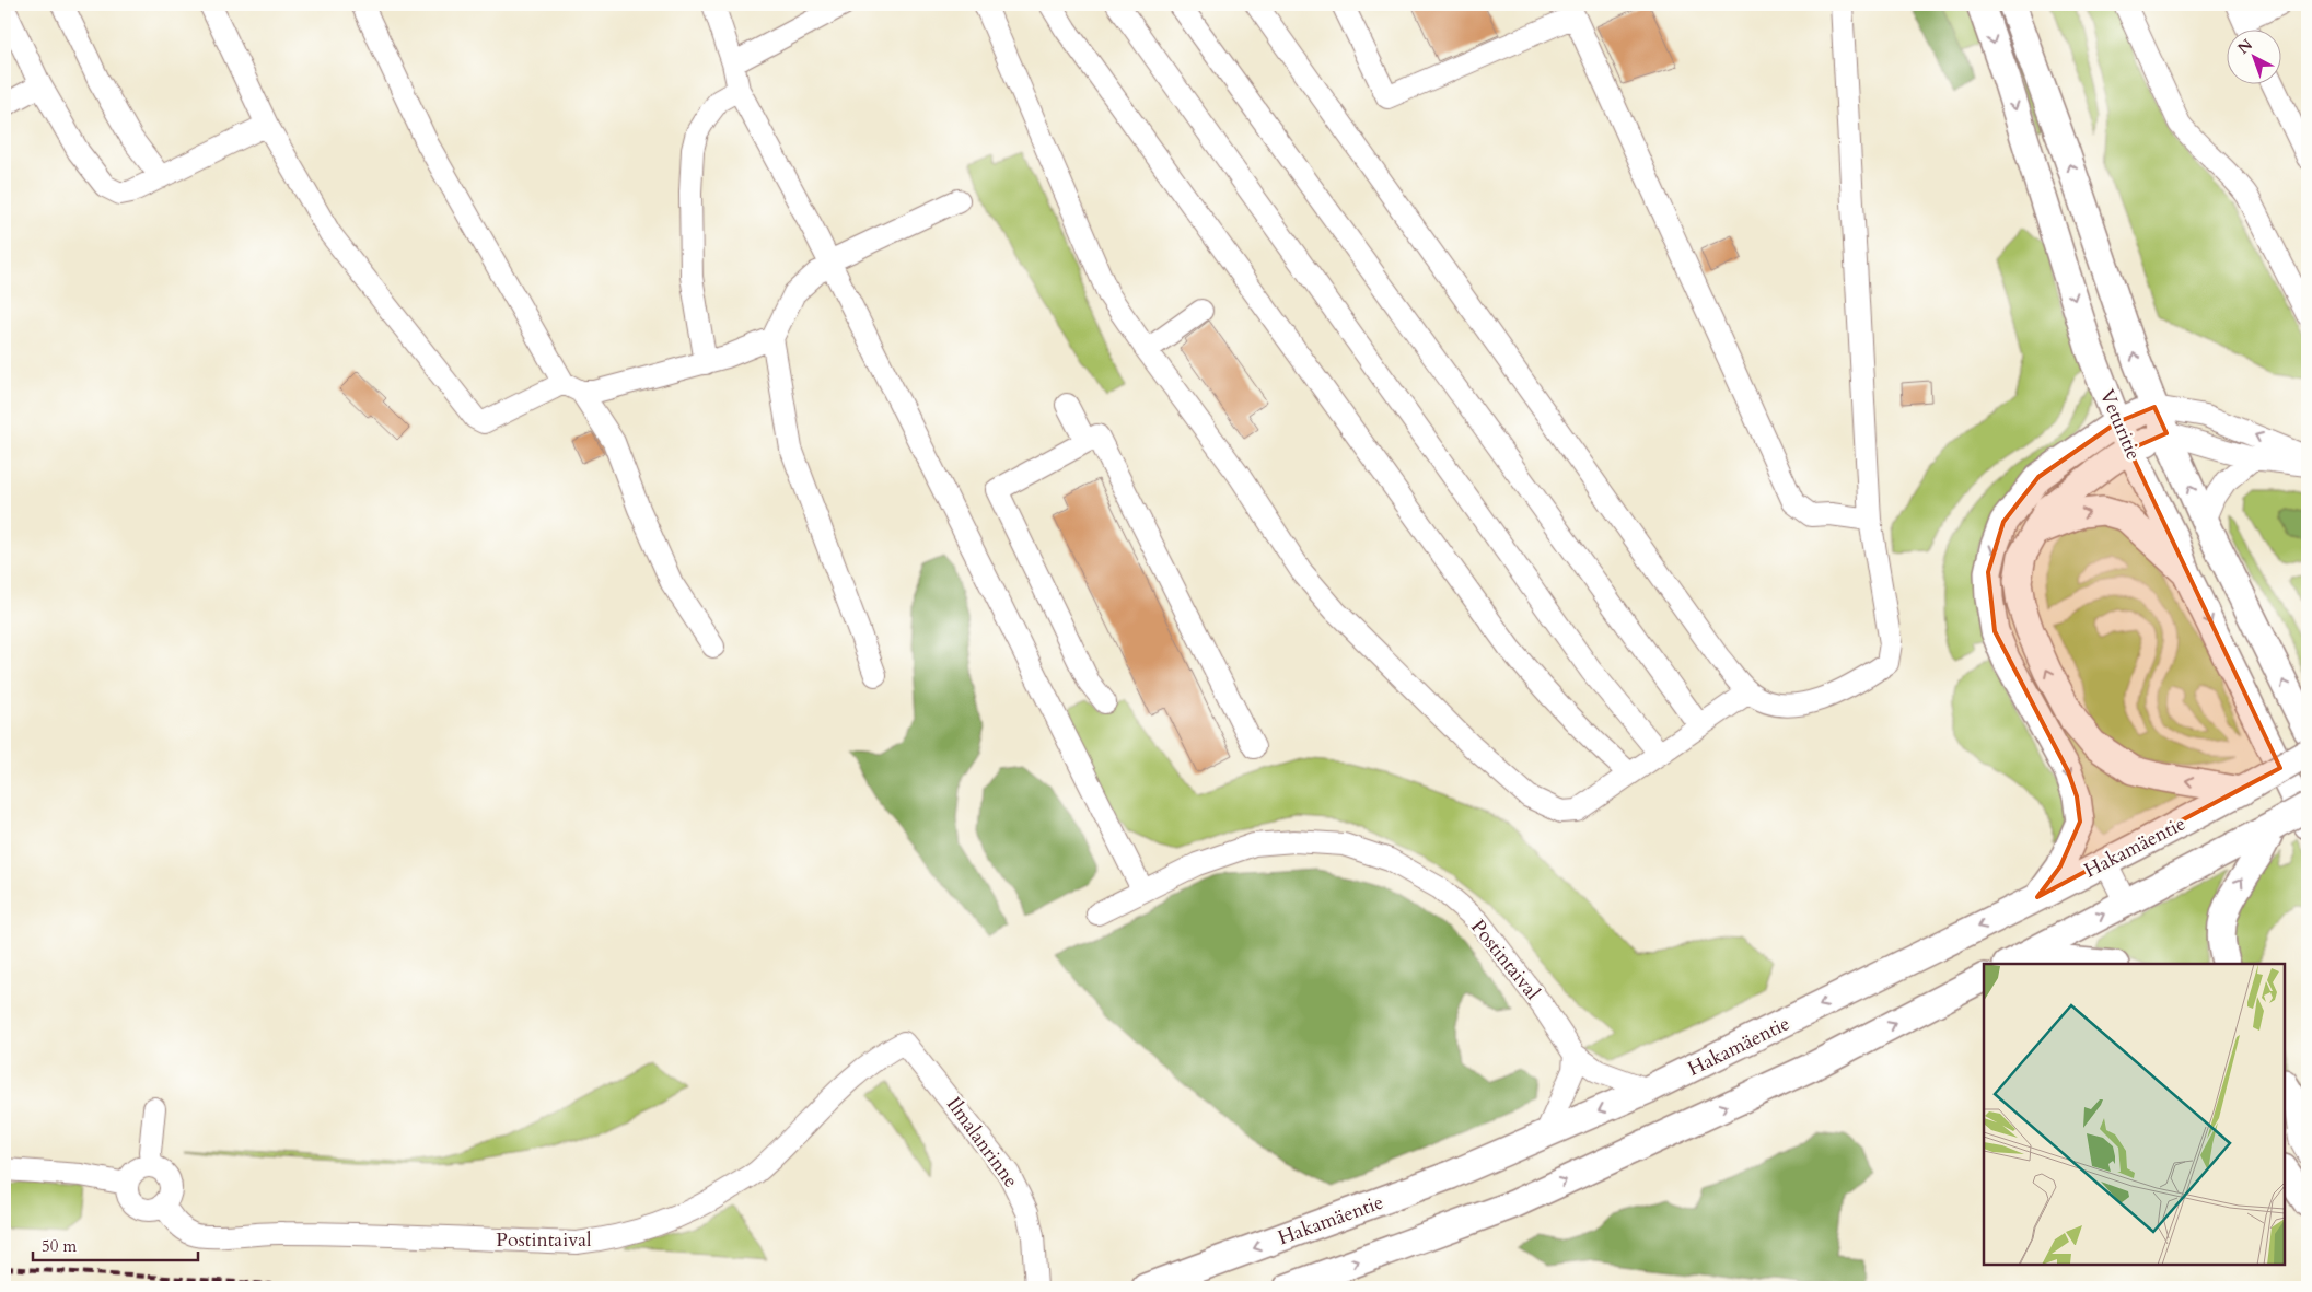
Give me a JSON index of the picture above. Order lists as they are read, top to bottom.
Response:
{
  "streets": {
    "main road": ["Veturitie", "Hakamäentie"],
    "street": ["Postintaival", "Ilmalanrinne"]
  },
  "crossings": [
    ["Postintaival", "Ilmalanrinne"]
  ],
  "scale_bar": "50 m",
  "north": "top left"
}
